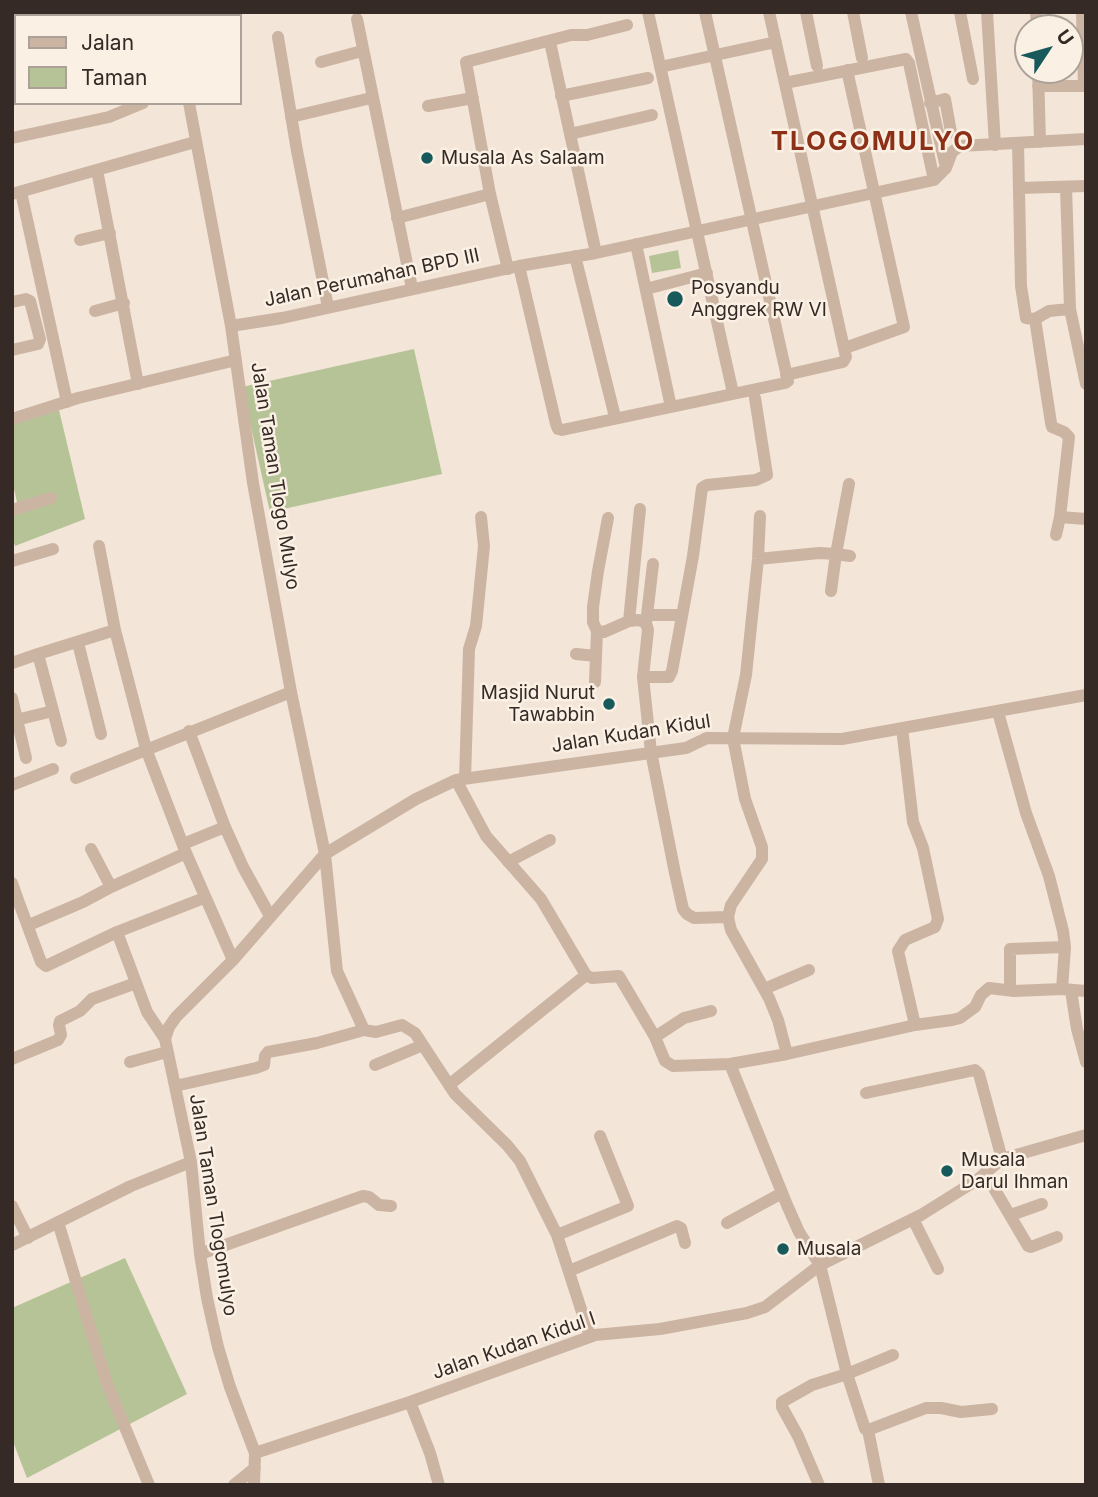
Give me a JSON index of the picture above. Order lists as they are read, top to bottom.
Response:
{
  "streets": {
    "street": [
      "Jalan Perumahan BPD III",
      "Jalan Taman Tlogo Mulyo",
      "Jalan Kudan Kidul",
      "Jalan Taman Tlogomulyo",
      "Jalan Kudan Kidul I"
    ]
  },
  "crossings": [
    ["Jalan Perumahan BPD III", "Jalan Taman Tlogo Mulyo"],
    ["Jalan Taman Tlogo Mulyo", "Jalan Kudan Kidul"],
    ["Jalan Taman Tlogomulyo", "Jalan Kudan Kidul I"]
  ],
  "districts": ["TLOGOMULYO"],
  "places": [
    "Musala As Salaam",
    "Posyandu Anggrek RW VI",
    "Masjid Nurut Tawabbin",
    "Musala Darul Ihman",
    "Musala"
  ],
  "legend": ["Jalan", "Taman"],
  "north": "top right"
}
